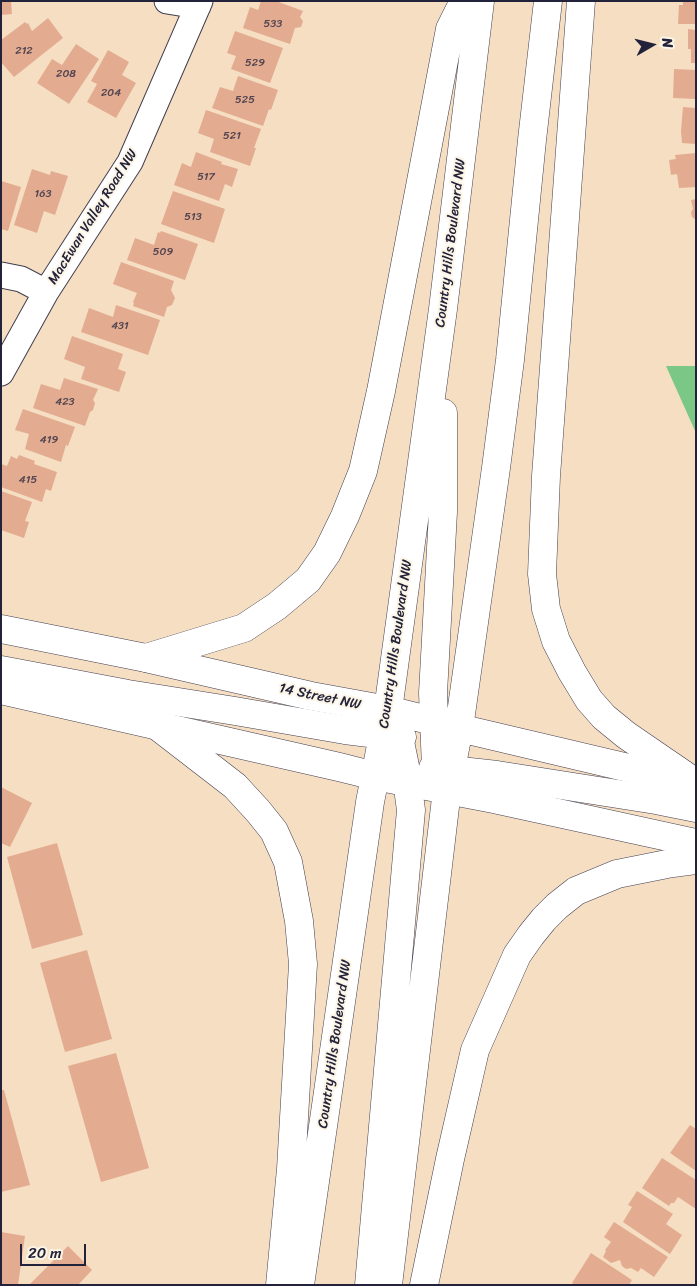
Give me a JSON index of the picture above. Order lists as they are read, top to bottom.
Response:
{
  "streets": {
    "main road": ["Country Hills Boulevard NW", "14 Street NW"],
    "street": ["MacEwan Valley Road NW"]
  },
  "crossings": [
    ["Country Hills Boulevard NW", "14 Street NW"]
  ],
  "house_numbers": [
    "533",
    "212",
    "529",
    "208",
    "204",
    "525",
    "521",
    "517",
    "163",
    "513",
    "509",
    "431",
    "423",
    "419",
    "415"
  ],
  "scale_bar": "20 m",
  "north": "right"
}
